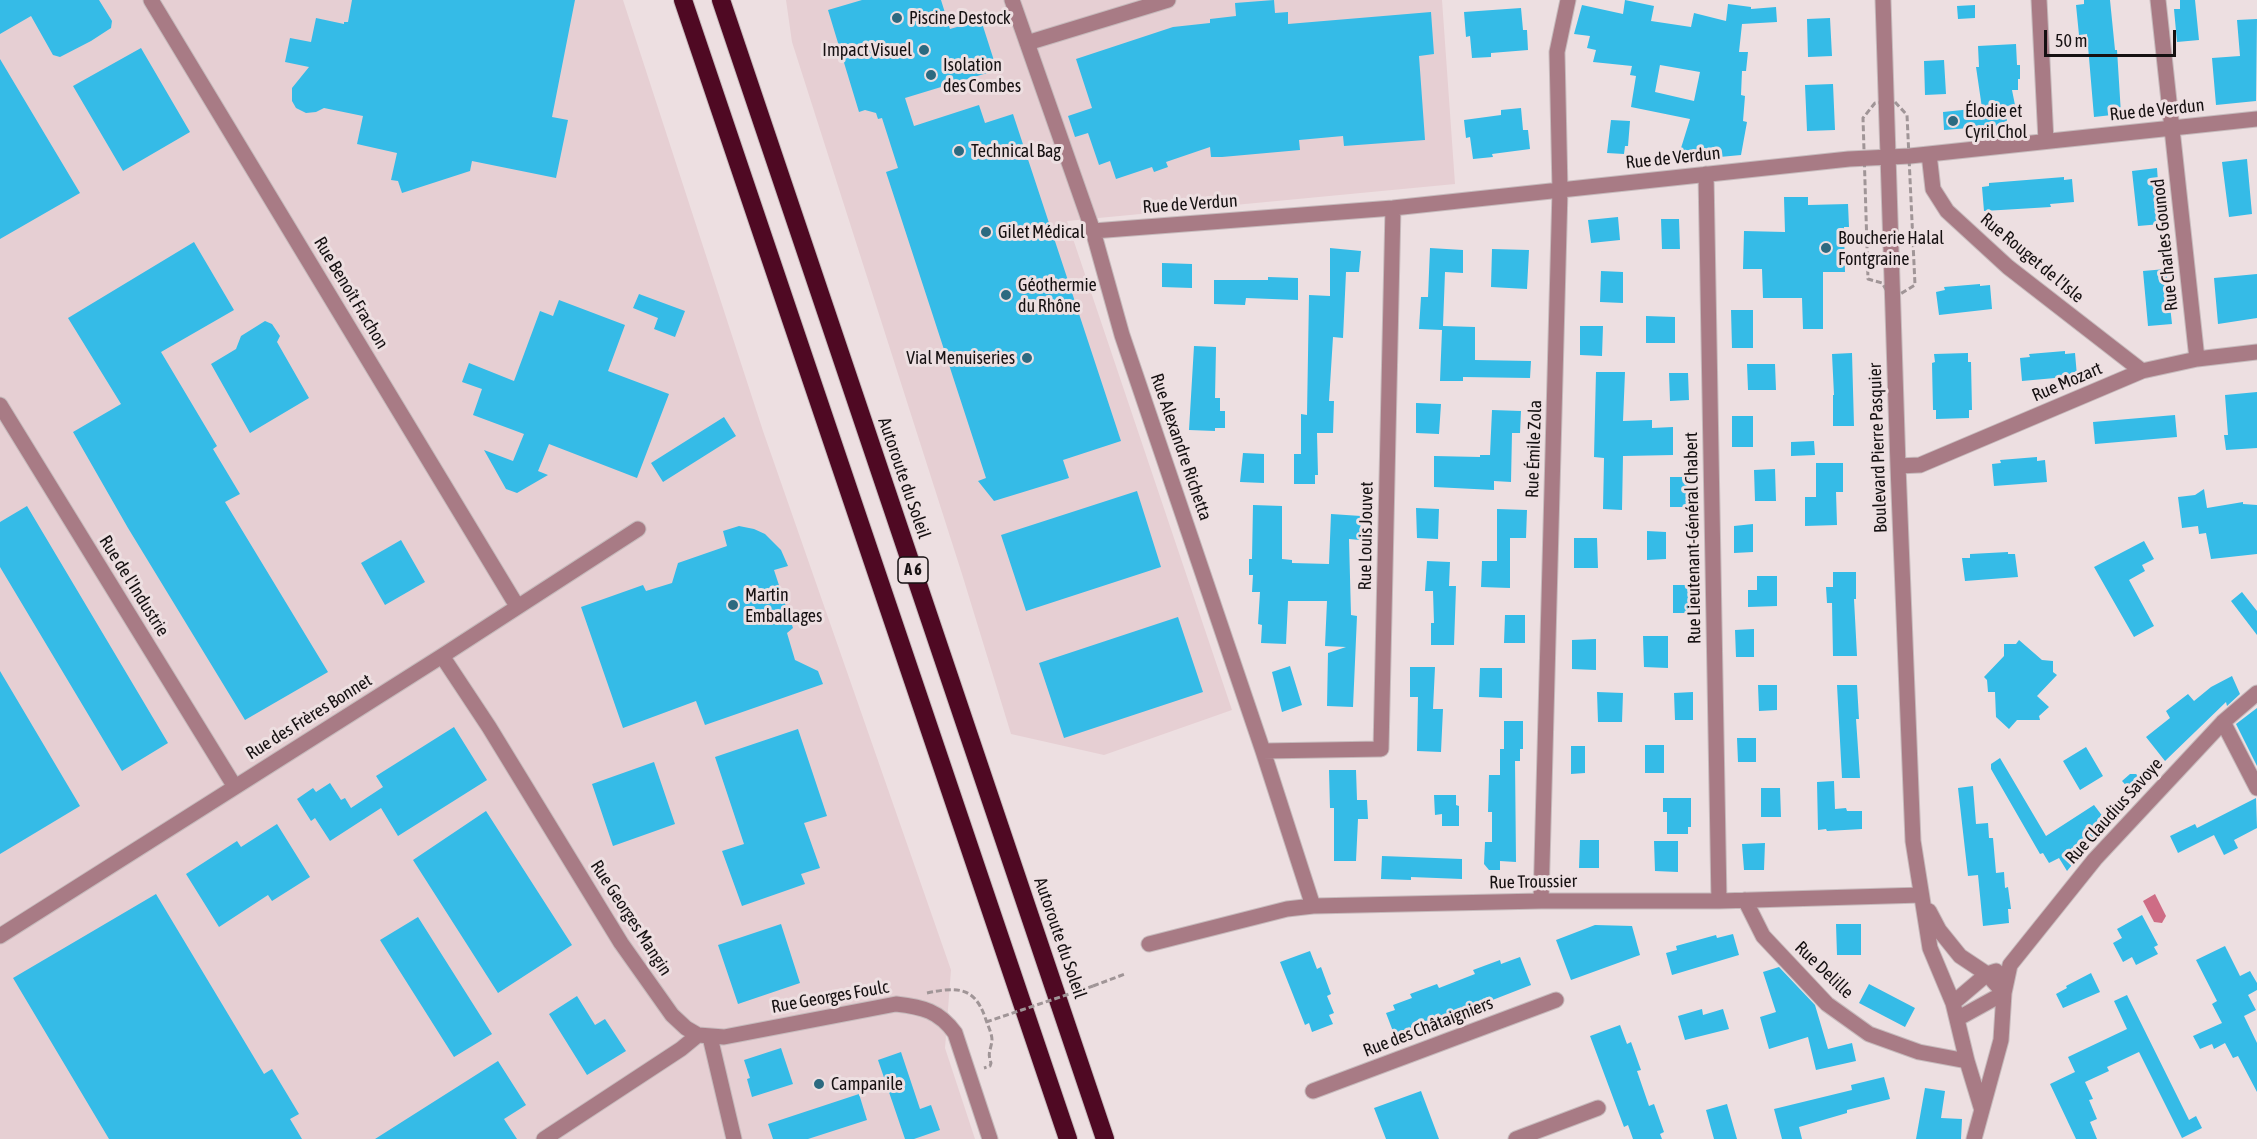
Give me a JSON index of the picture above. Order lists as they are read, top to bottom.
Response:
{
  "streets": {
    "highway": ["Autoroute du Soleil", "A 6"],
    "street": [
      "Rue de Verdun",
      "Rue Charles Gounod",
      "Rue Rouget de l'Isle",
      "Rue Benoît Frachon",
      "Rue Mozart",
      "Rue Alexandre Richetta",
      "Boulevard Pierre Pasquier",
      "Rue Émile Zola",
      "Rue Louis Jouvet",
      "Rue Lieutenant-Général Chabert",
      "Rue de l'Industrie",
      "Rue des Frères Bonnet",
      "Rue Claudius Savoye",
      "Rue Troussier",
      "Rue Georges Mangin",
      "Rue Delille",
      "Rue Georges Foulc",
      "Rue des Châtaigniers"
    ]
  },
  "crossings": [
    ["Rue de Verdun", "Rue Charles Gounod"],
    ["Rue de Verdun", "Rue Rouget de l'Isle"],
    ["Rue de Verdun", "Rue Alexandre Richetta"],
    ["Rue de Verdun", "Boulevard Pierre Pasquier"],
    ["Rue de Verdun", "Rue Émile Zola"],
    ["Rue de Verdun", "Rue Louis Jouvet"],
    ["Rue de Verdun", "Rue Lieutenant-Général Chabert"],
    ["Rue Charles Gounod", "Rue Mozart"],
    ["Rue Rouget de l'Isle", "Rue Mozart"],
    ["Rue Benoît Frachon", "Rue des Frères Bonnet"],
    ["Rue Mozart", "Boulevard Pierre Pasquier"],
    ["Rue Alexandre Richetta", "Rue Louis Jouvet"],
    ["Rue Alexandre Richetta", "Rue Troussier"],
    ["Boulevard Pierre Pasquier", "Rue Claudius Savoye"],
    ["Boulevard Pierre Pasquier", "Rue Troussier"],
    ["Boulevard Pierre Pasquier", "Rue Delille"],
    ["Rue Émile Zola", "Rue Troussier"],
    ["Rue Lieutenant-Général Chabert", "Rue Troussier"],
    ["Rue de l'Industrie", "Rue des Frères Bonnet"],
    ["Rue des Frères Bonnet", "Rue Georges Mangin"],
    ["Rue Troussier", "Rue Delille"],
    ["Rue Georges Mangin", "Rue Georges Foulc"]
  ],
  "places": [
    "Piscine Destock",
    "Impact Visuel",
    "Isolation des Combes",
    "Élodie et Cyril Chol",
    "Technical Bag",
    "Gilet Médical",
    "Boucherie Halal Fontgraine",
    "Géothermie du Rhône",
    "Vial Menuiseries",
    "Martin Emballages",
    "Campanile"
  ],
  "scale_bar": "50 m"
}
